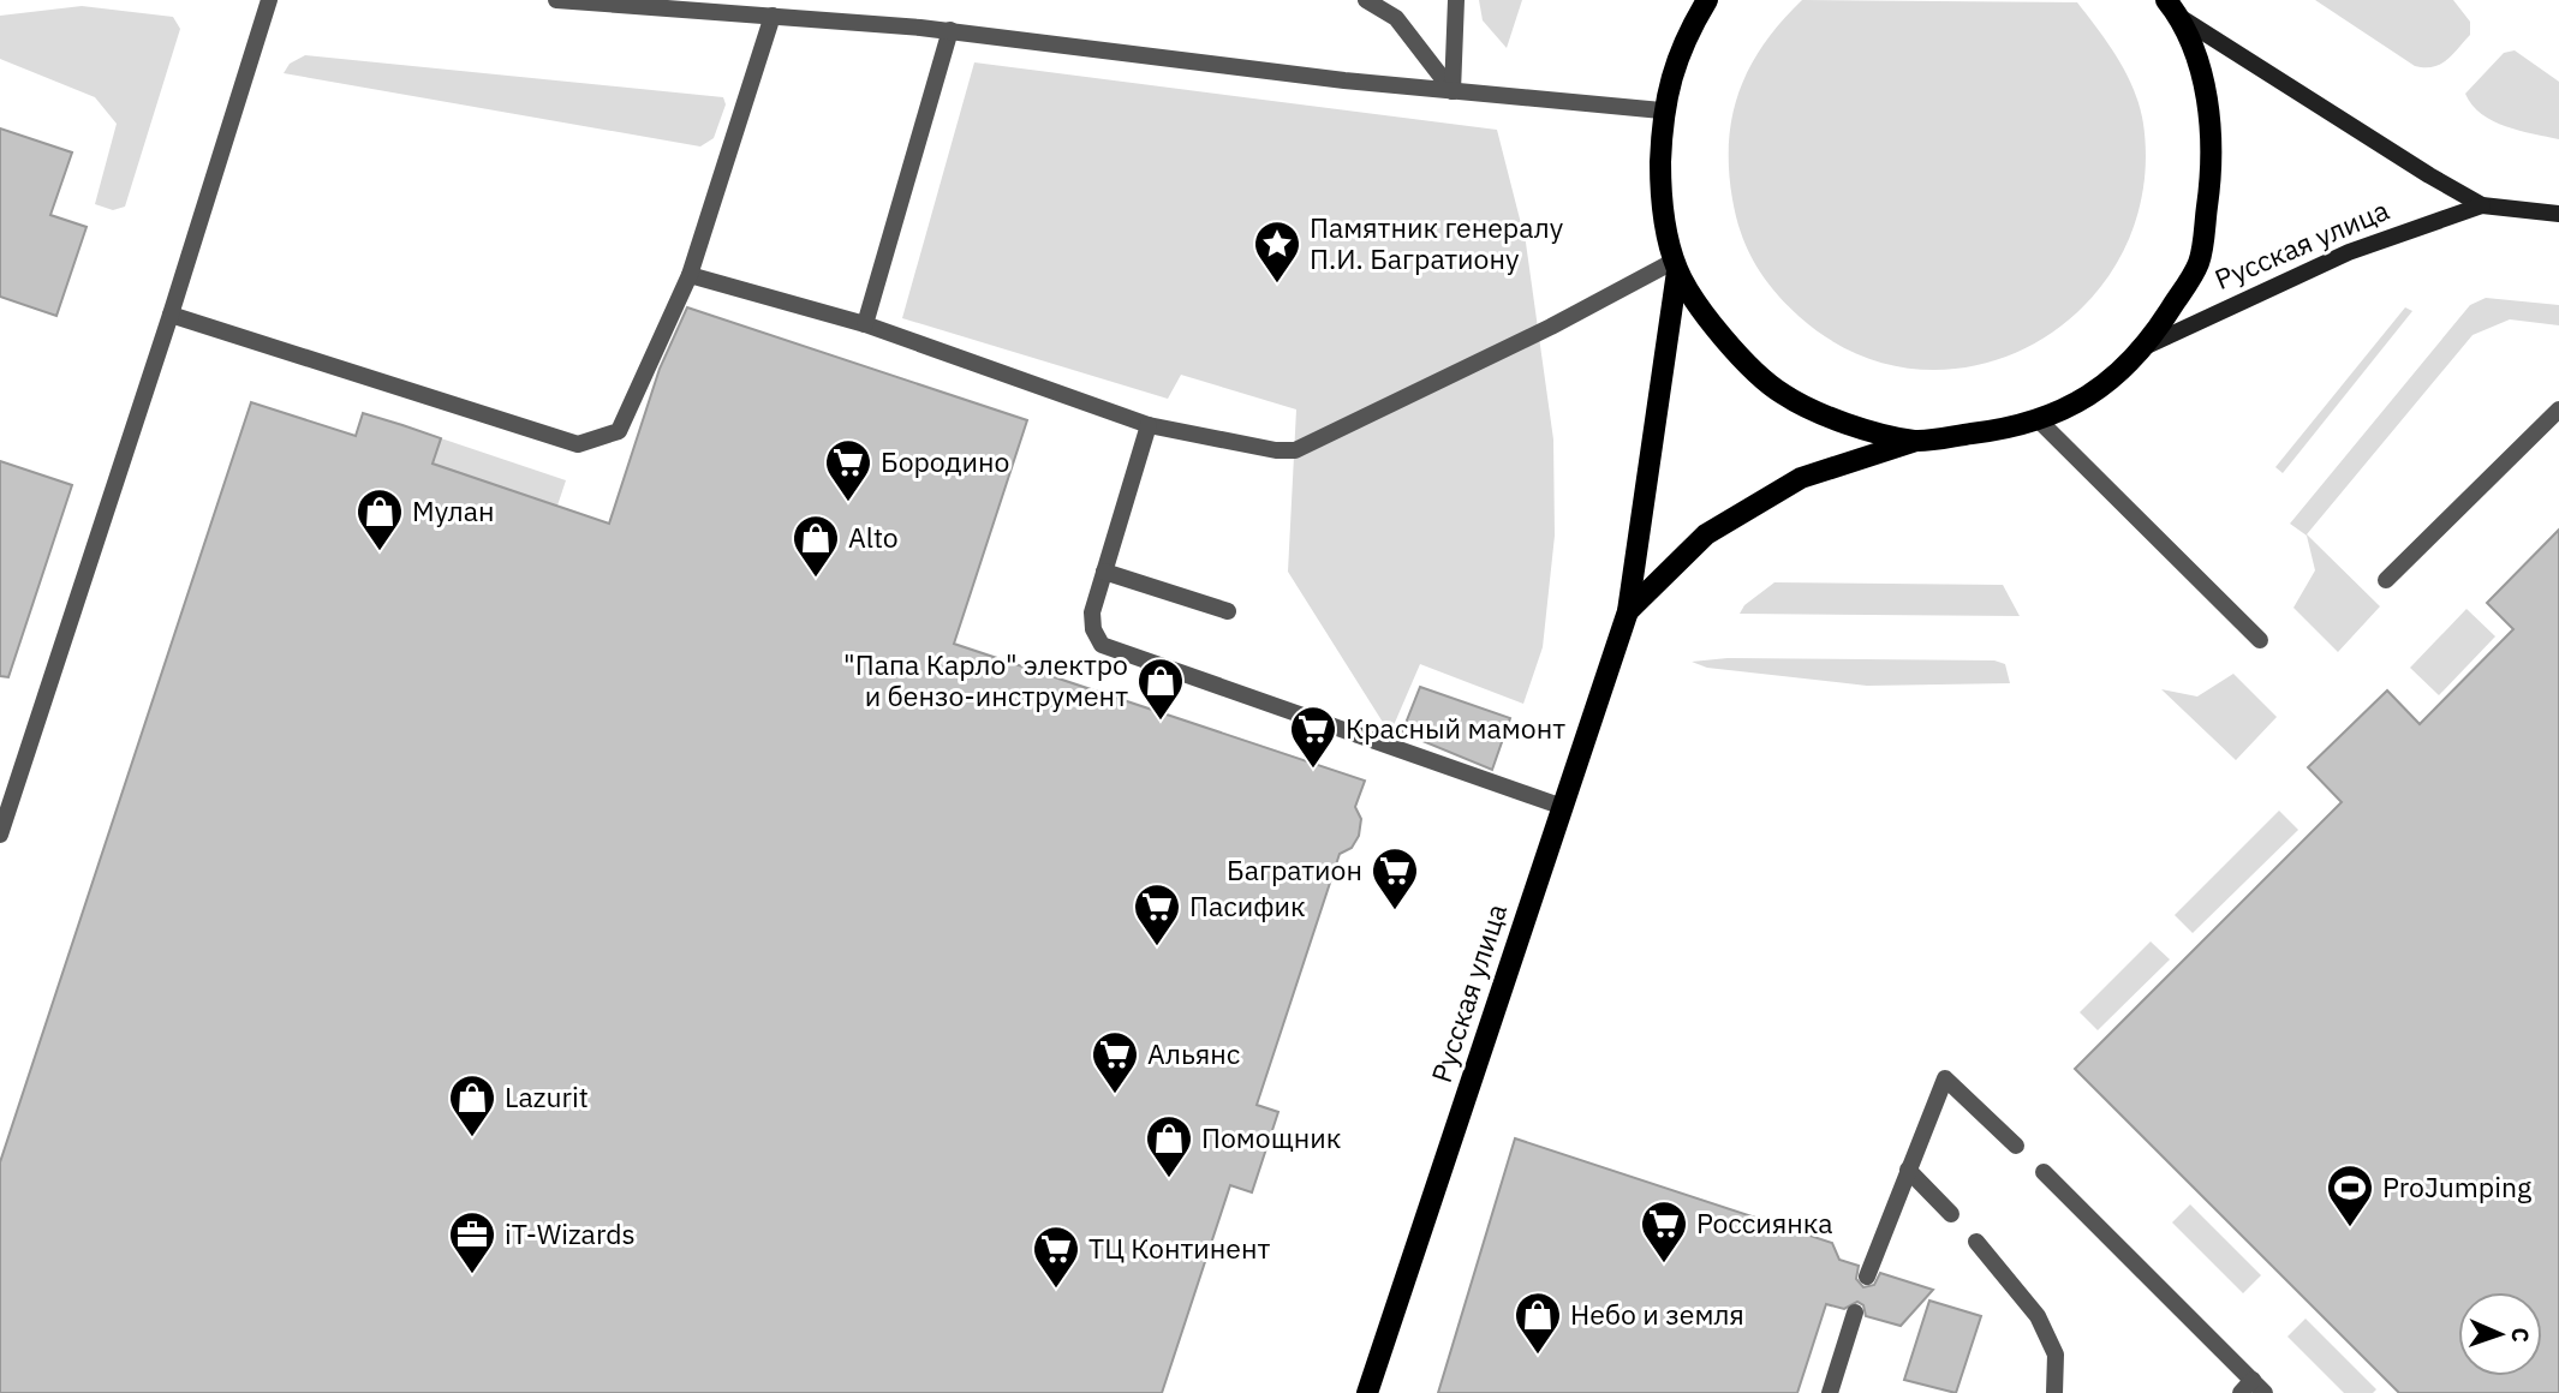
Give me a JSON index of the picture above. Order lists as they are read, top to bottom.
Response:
{
  "streets": {
    "main road": ["Русская улица"]
  },
  "places": {
    "place": ["Памятник генералу П.И. Багратиону"],
    "supermarket": [
      "Бородино",
      "Красный мамонт",
      "Багратион",
      "Пасифик",
      "Альянс",
      "Россиянка",
      "ТЦ Континент"
    ],
    "shop": [
      "Мулан",
      "Alto",
      "\"Папа Карло\" электро и бензо-инструмент",
      "Lazurit",
      "Помощник",
      "Небо и земля"
    ],
    "sports": ["ProJumping"],
    "office": ["iT-Wizards"]
  },
  "north": "right"
}
